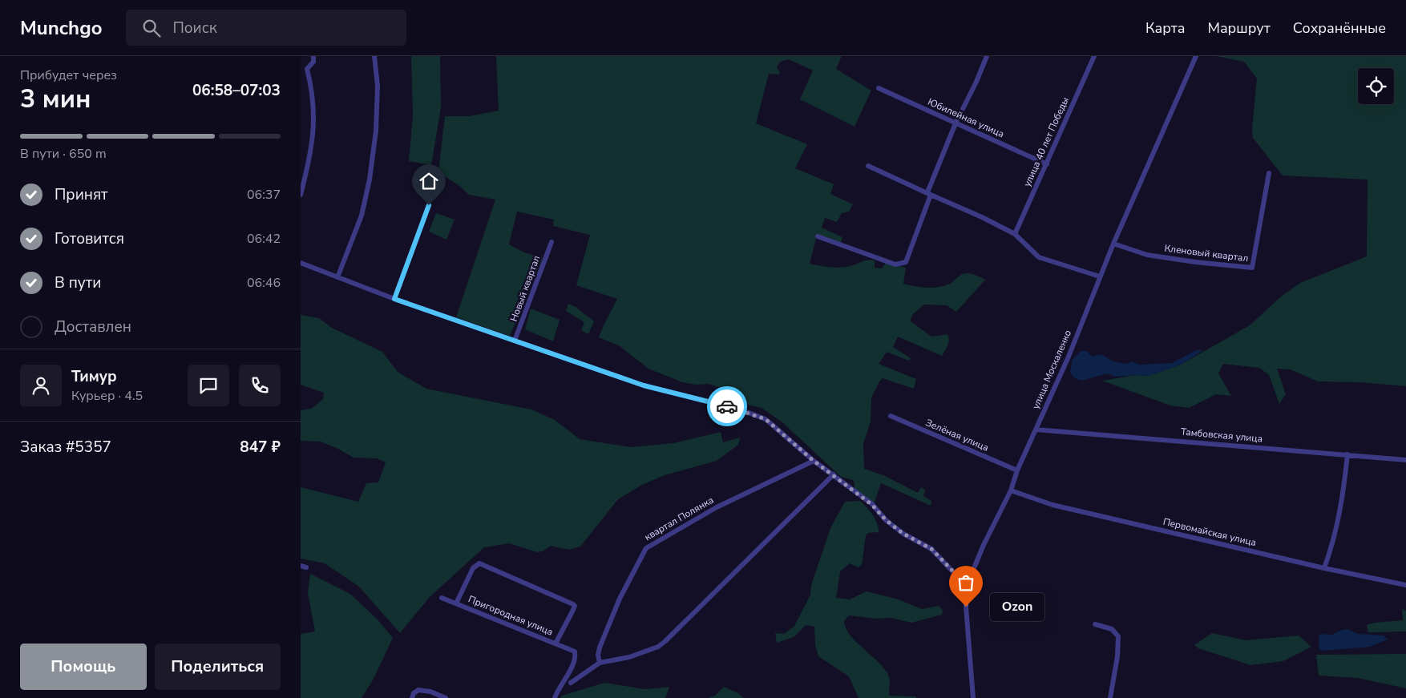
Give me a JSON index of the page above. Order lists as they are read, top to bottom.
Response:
{
  "streets": {
    "street": [
      "Юбилейная улица",
      "улица 40 лет Победы",
      "Кленовый квартал",
      "Новый квартал",
      "улица Москаленко",
      "Зелёная улица",
      "Тамбовская улица",
      "квартал Полянка",
      "Первомайская улица",
      "Пригородная улица"
    ]
  },
  "crossings": [
    ["Юбилейная улица", "улица 40 лет Победы"],
    ["Кленовый квартал", "улица Москаленко"],
    ["улица Москаленко", "Зелёная улица"],
    ["улица Москаленко", "Тамбовская улица"],
    ["улица Москаленко", "Первомайская улица"]
  ],
  "places": ["Ozon"],
  "page": {
    "header": "Munchgo",
    "search": "Поиск",
    "nav": ["Карта", "Маршрут", "Сохранённые"],
    "heading": ["3 мин", "Прибудет через", "06:58–07:03"],
    "panel": [
      "Тимур",
      "Курьер · 4.5",
      "Заказ #5357",
      "847 ₽"
    ],
    "bar": "В пути · 650 m",
    "list": [
      ["Принят", "06:37"],
      ["Готовится", "06:42"],
      ["В пути", "06:46"],
      "Доставлен"
    ],
    "bubble": "Ozon",
    "buttons": ["Помощь", "Поделиться"]
  }
}
